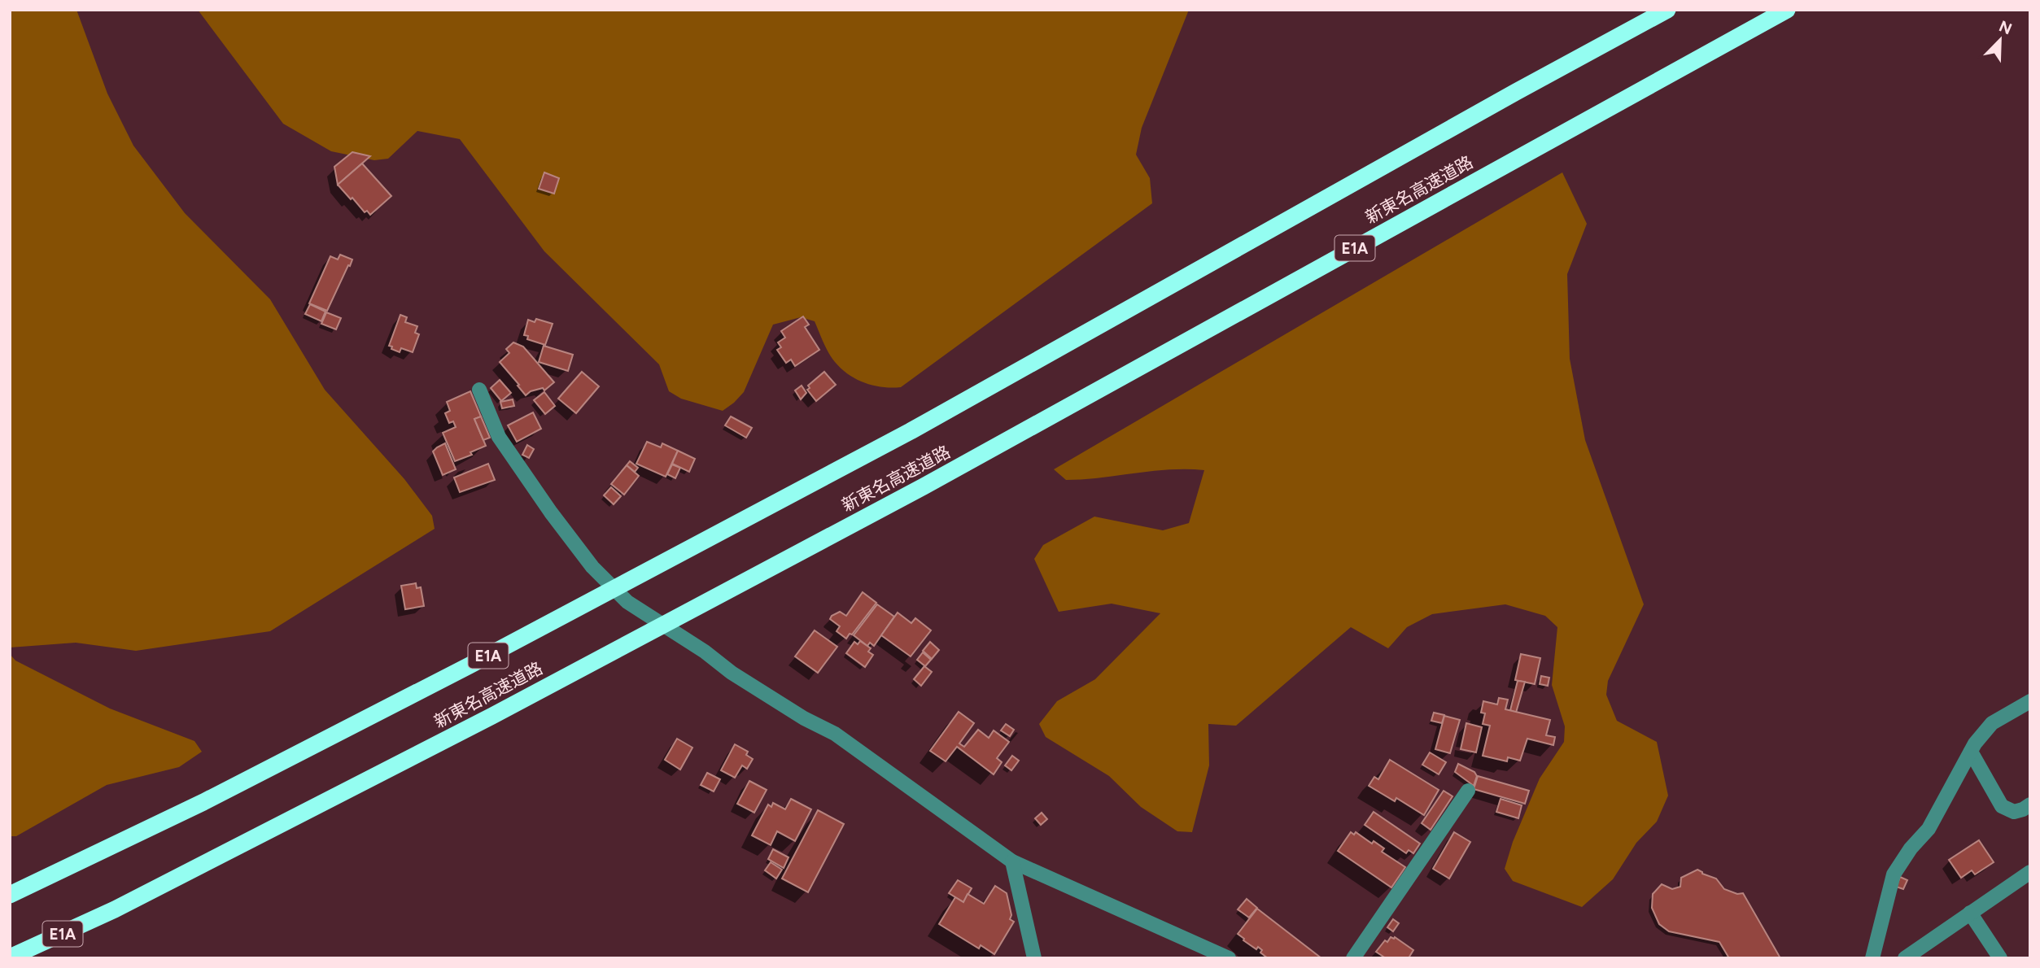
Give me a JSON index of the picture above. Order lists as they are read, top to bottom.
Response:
{
  "streets": {
    "highway": ["新東名高速道路", "E1A"]
  },
  "north": "top right"
}
